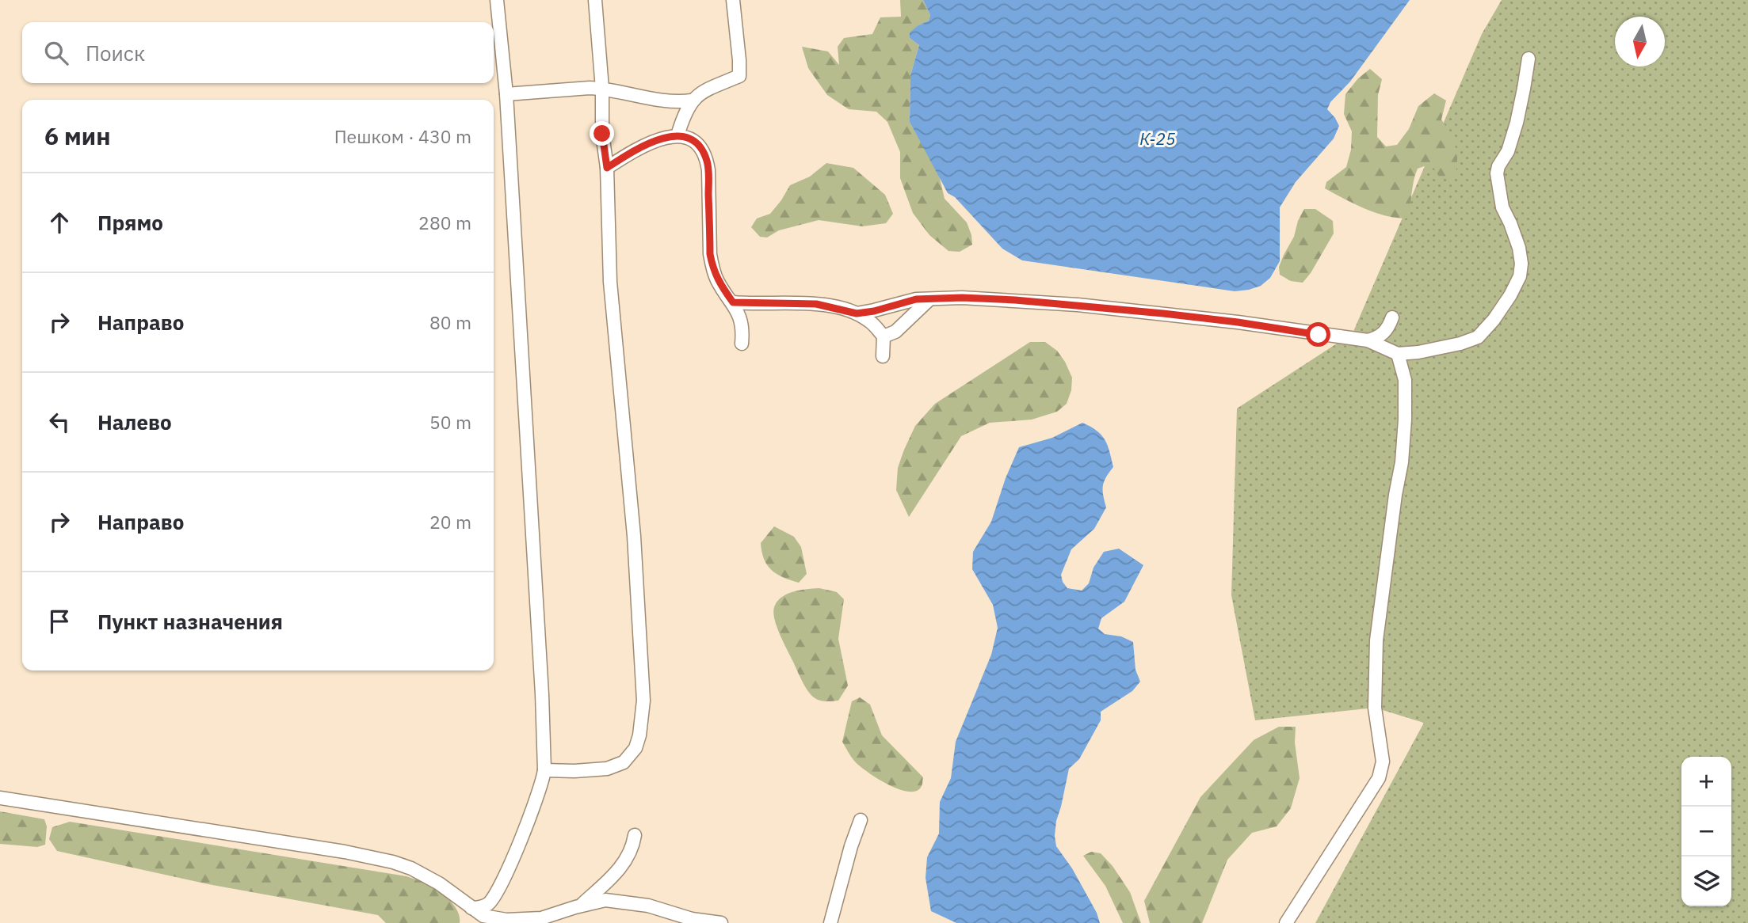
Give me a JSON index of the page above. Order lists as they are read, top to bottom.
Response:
{
  "water": ["К-25"],
  "north": "bottom",
  "page": {
    "search": "Поиск",
    "heading": ["6 мин", "Пешком · 430 m"],
    "list": [
      ["Прямо", "280 m"],
      ["Направо", "80 m"],
      ["Налево", "50 m"],
      ["Направо", "20 m"],
      "Пункт назначения"
    ],
    "map_buttons": ["+", "−"]
  }
}
